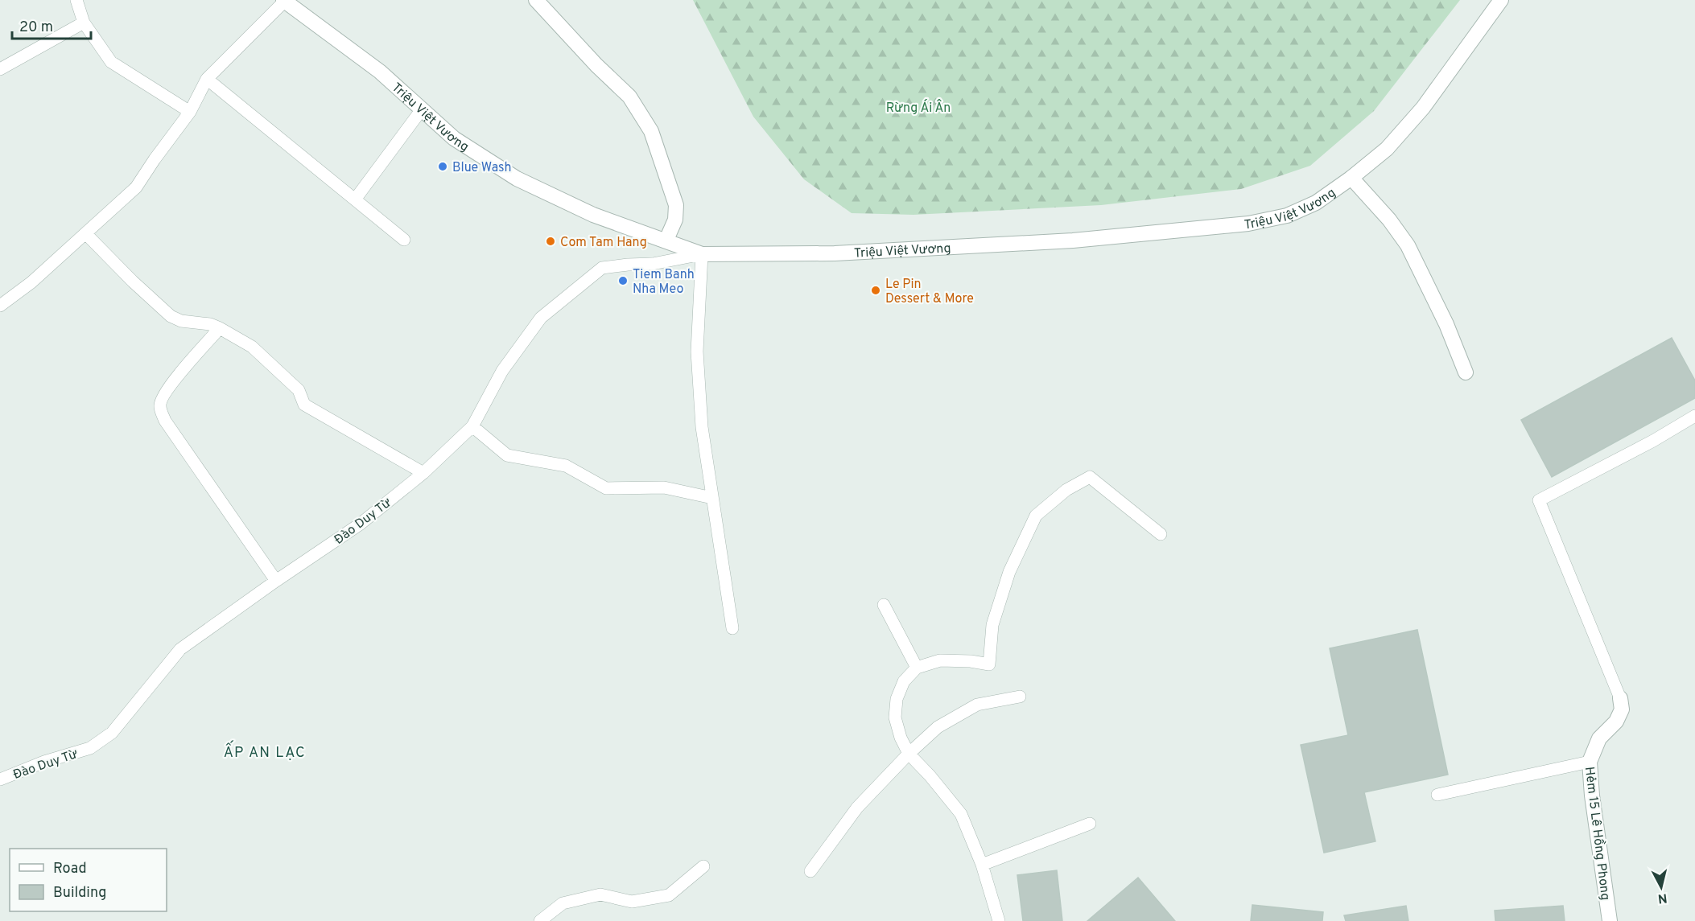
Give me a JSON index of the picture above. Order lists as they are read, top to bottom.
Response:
{
  "streets": {
    "street": ["Triệu Việt Vương", "Hẻm 15 Lê Hồng Phong"],
    "lane": ["Đào Duy Từ"]
  },
  "crossings": [
    ["Triệu Việt Vương", "Đào Duy Từ"]
  ],
  "districts": ["ẤP AN LẠC"],
  "parks": ["Rừng Ái Ân"],
  "places": [
    "Blue Wash",
    "Com Tam Hang",
    "Tiem Banh Nha Meo",
    "Le Pin Dessert & More"
  ],
  "legend": ["Road", "Building"],
  "scale_bar": "20 m",
  "north": "bottom"
}
